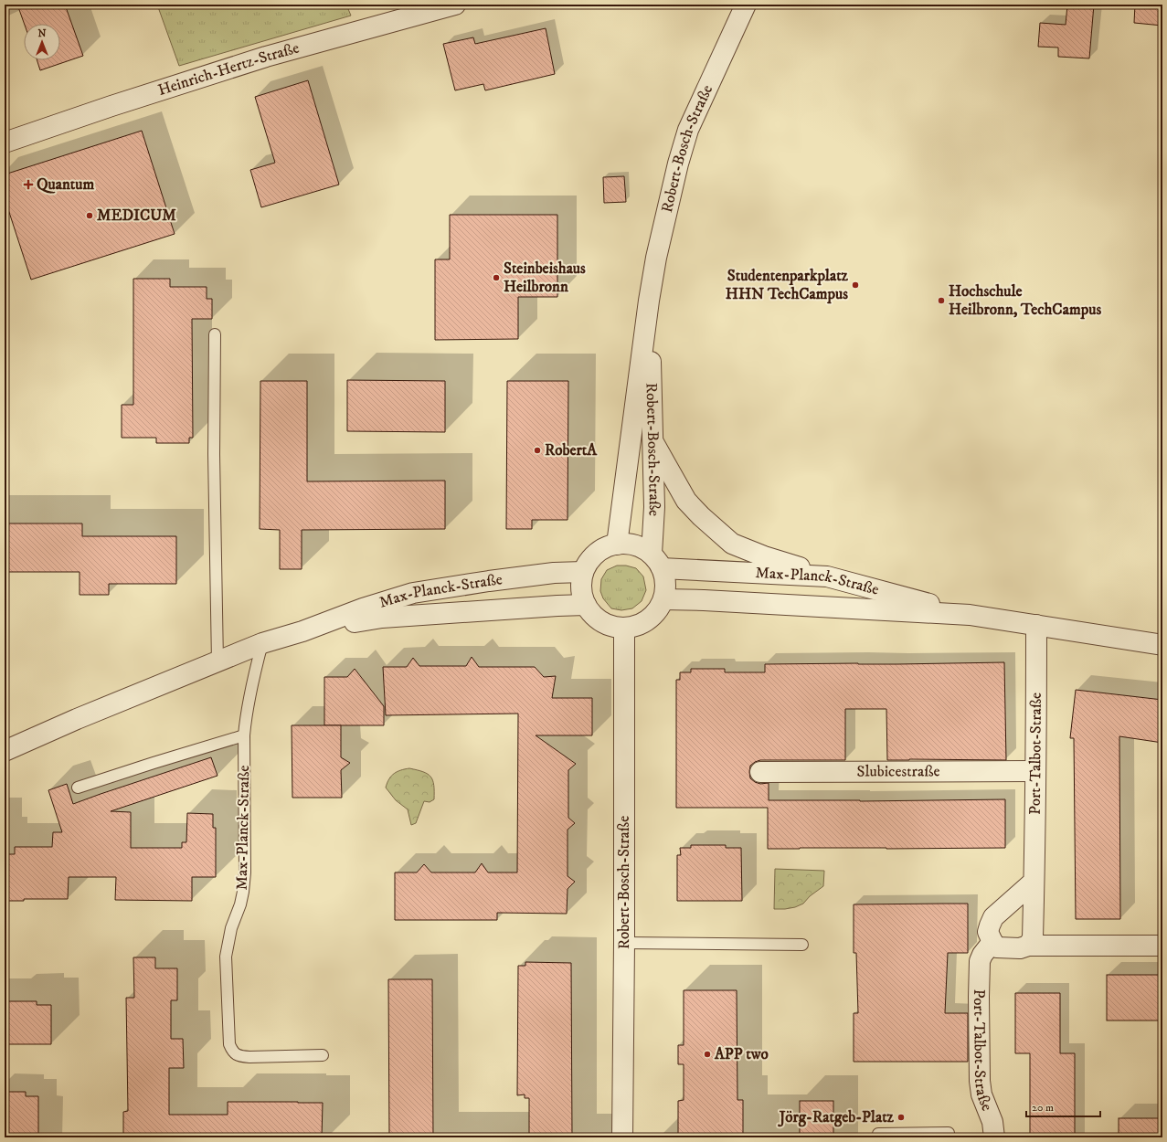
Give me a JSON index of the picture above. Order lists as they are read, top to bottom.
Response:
{
  "streets": {
    "street": [
      "Heinrich-Hertz-Straße",
      "Robert-Bosch-Straße",
      "Max-Planck-Straße",
      "Port-Talbot-Straße",
      "Slubicestraße"
    ]
  },
  "crossings": [
    ["Robert-Bosch-Straße", "Max-Planck-Straße"],
    ["Max-Planck-Straße", "Port-Talbot-Straße"],
    ["Port-Talbot-Straße", "Slubicestraße"]
  ],
  "places": {
    "health": ["Quantum"],
    "other": [
      "MEDICUM",
      "Steinbeishaus Heilbronn",
      "Studentenparkplatz HHN TechCampus",
      "Hochschule Heilbronn, TechCampus",
      "RobertA",
      "APP two",
      "Jörg-Ratgeb-Platz"
    ]
  },
  "scale_bar": "20 m",
  "north": "top"
}
